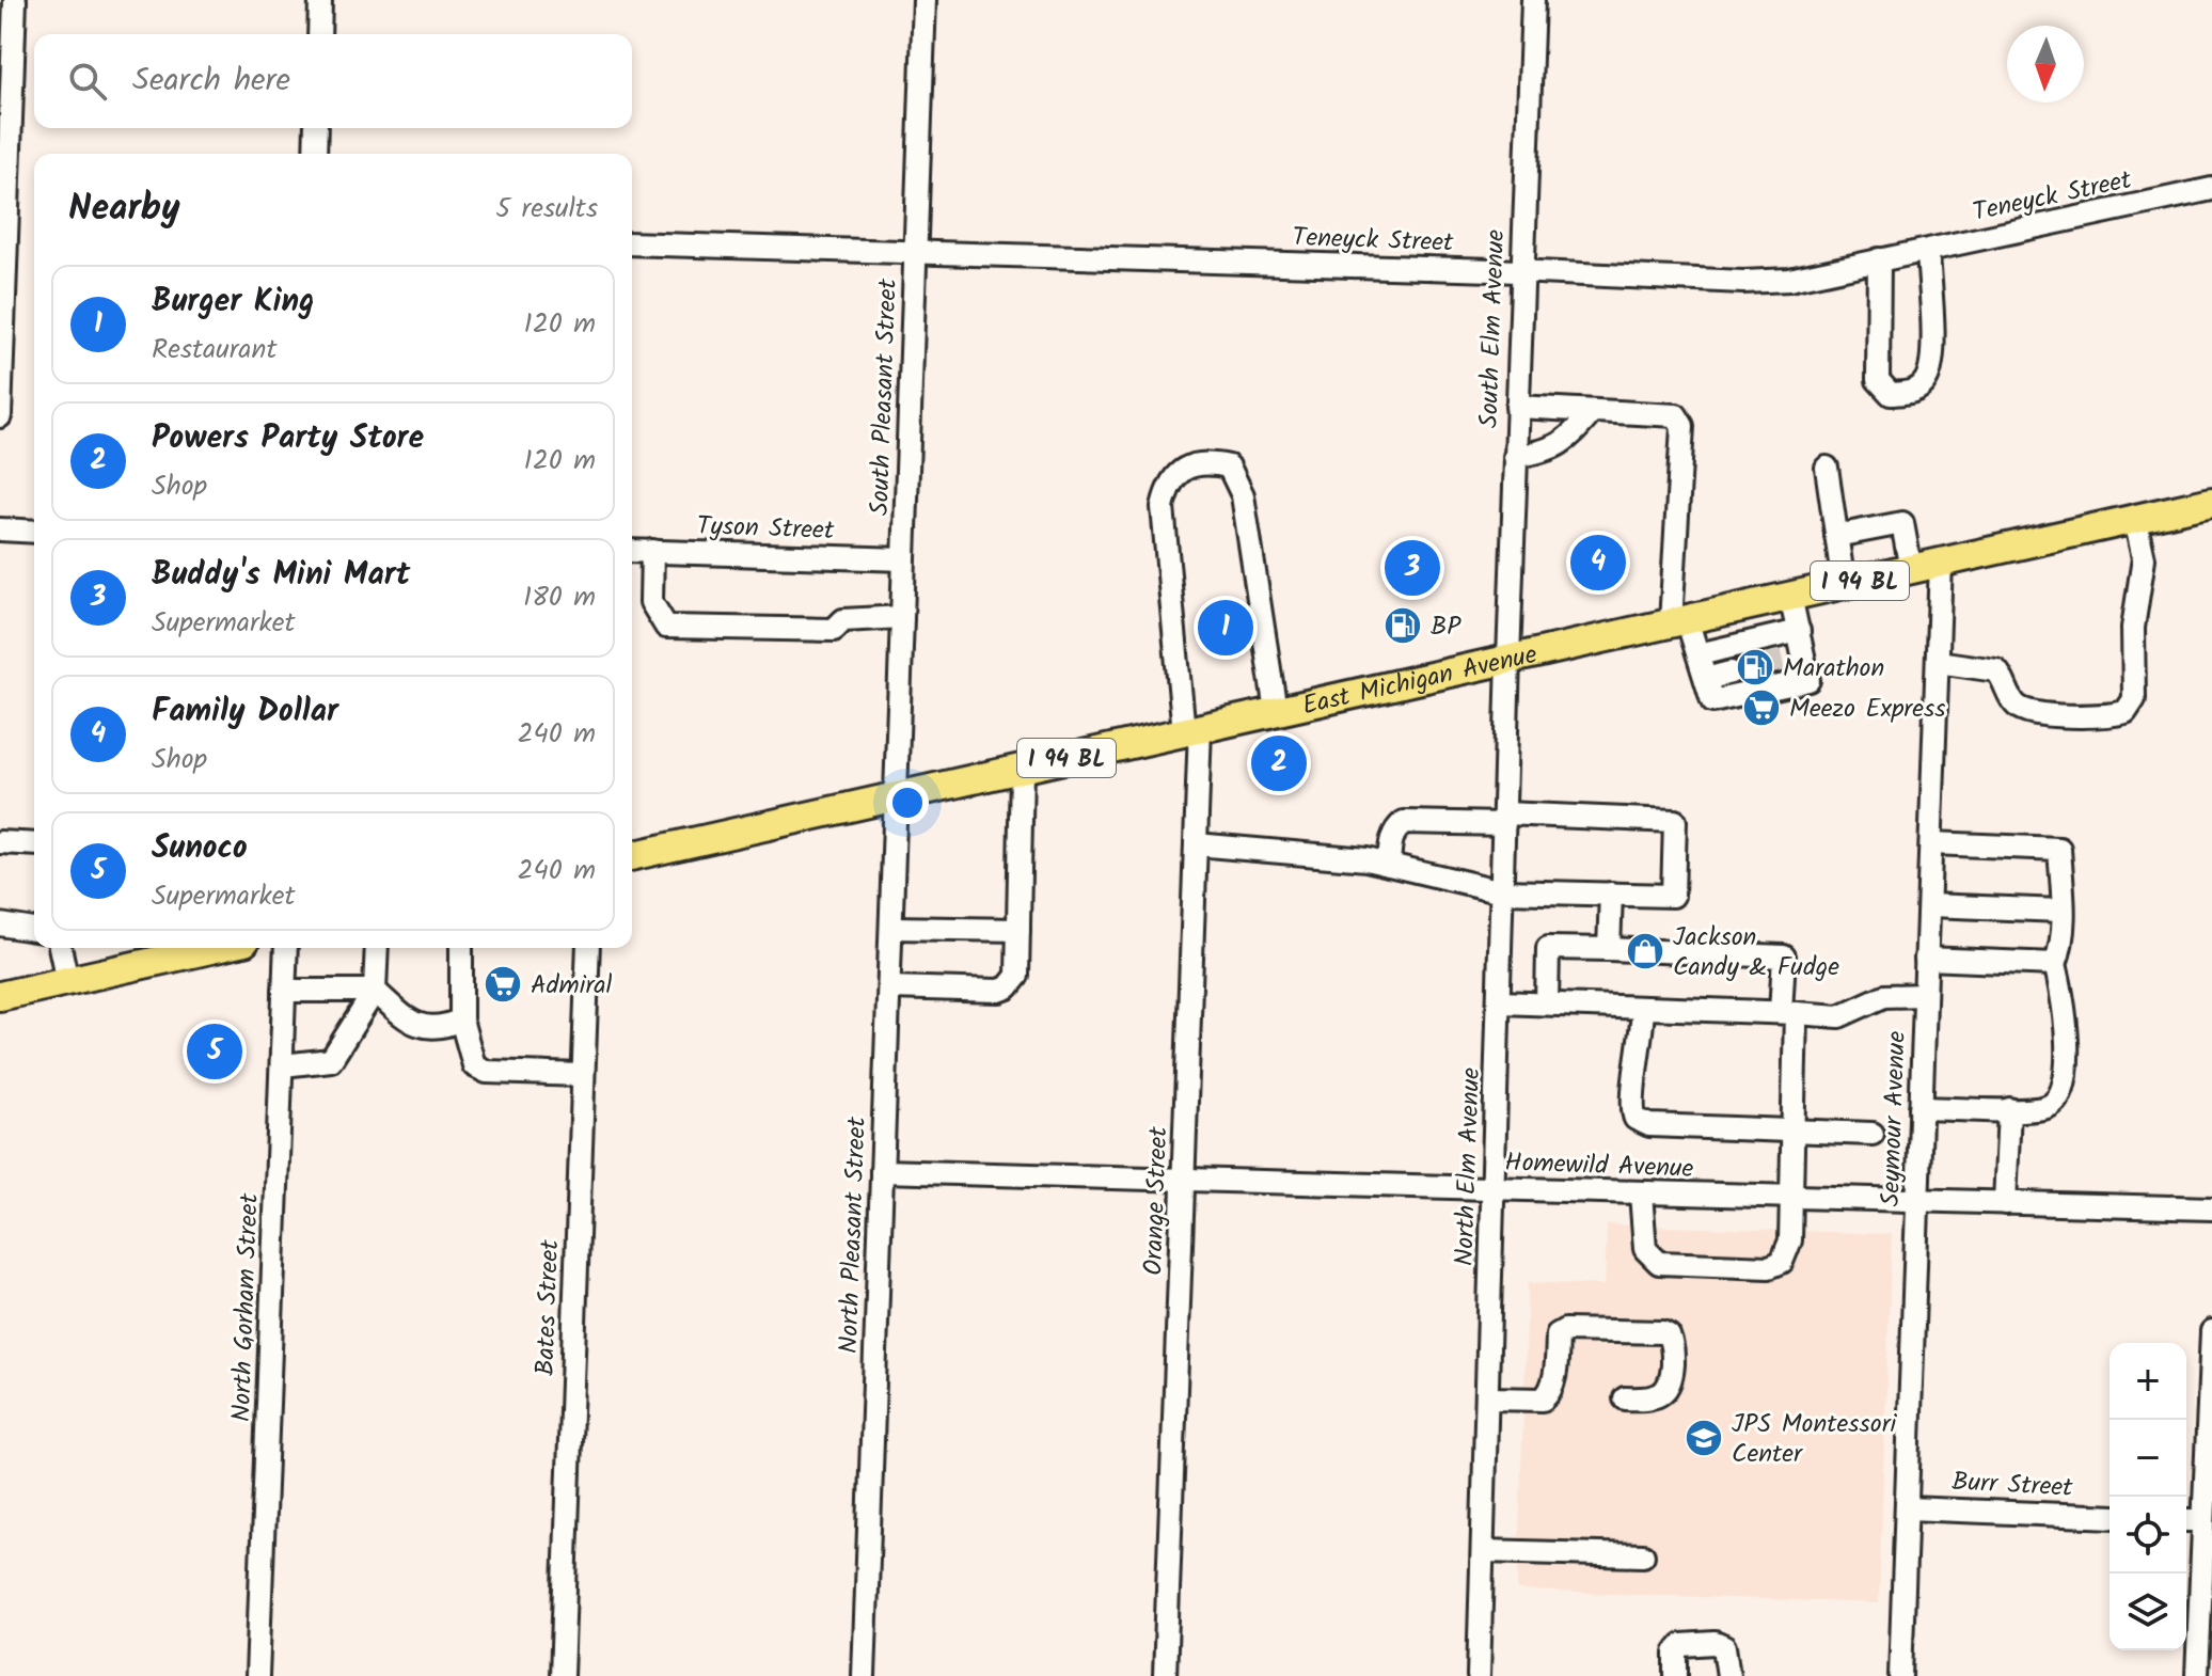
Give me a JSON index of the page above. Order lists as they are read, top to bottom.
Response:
{
  "streets": {
    "main road": ["I 94 BL", "East Michigan Avenue"],
    "street": [
      "Teneyck Street",
      "South Elm Avenue",
      "South Pleasant Street",
      "Tyson Street",
      "Seymour Avenue",
      "Homewild Avenue",
      "North Elm Avenue",
      "Orange Street",
      "North Pleasant Street",
      "North Gorham Street",
      "Bates Street",
      "Burr Street"
    ]
  },
  "crossings": [
    ["Teneyck Street", "South Elm Avenue"],
    ["Teneyck Street", "South Pleasant Street"],
    ["South Elm Avenue", "East Michigan Avenue"],
    ["South Elm Avenue", "North Elm Avenue"],
    ["South Pleasant Street", "Tyson Street"],
    ["South Pleasant Street", "East Michigan Avenue"],
    ["South Pleasant Street", "North Pleasant Street"],
    ["East Michigan Avenue", "Seymour Avenue"],
    ["East Michigan Avenue", "North Elm Avenue"],
    ["East Michigan Avenue", "Orange Street"],
    ["East Michigan Avenue", "North Pleasant Street"],
    ["Seymour Avenue", "Homewild Avenue"],
    ["Seymour Avenue", "Burr Street"],
    ["Homewild Avenue", "North Elm Avenue"],
    ["Homewild Avenue", "Orange Street"],
    ["Homewild Avenue", "North Pleasant Street"]
  ],
  "places": {
    "fuel station": ["BP", "Marathon"],
    "supermarket": ["Meezo Express", "Admiral"],
    "shop": ["Jackson Candy & Fudge"],
    "school or university": ["JPS Montessori Center"]
  },
  "north": "bottom",
  "page": {
    "search": "Search here",
    "heading": ["Nearby", "5 results"],
    "list": [
      {
        "mark": "1",
        "name": "Burger King",
        "note": "Restaurant",
        "value": "120 m"
      },
      {
        "mark": "2",
        "name": "Powers Party Store",
        "note": "Shop",
        "value": "120 m"
      },
      {
        "mark": "3",
        "name": "Buddy's Mini Mart",
        "note": "Supermarket",
        "value": "180 m"
      },
      {
        "mark": "4",
        "name": "Family Dollar",
        "note": "Shop",
        "value": "240 m"
      },
      {
        "mark": "5",
        "name": "Sunoco",
        "note": "Supermarket",
        "value": "240 m"
      }
    ],
    "pins": [
      "4",
      "3",
      "1",
      "2",
      "5"
    ],
    "map_buttons": ["+", "−"]
  }
}
